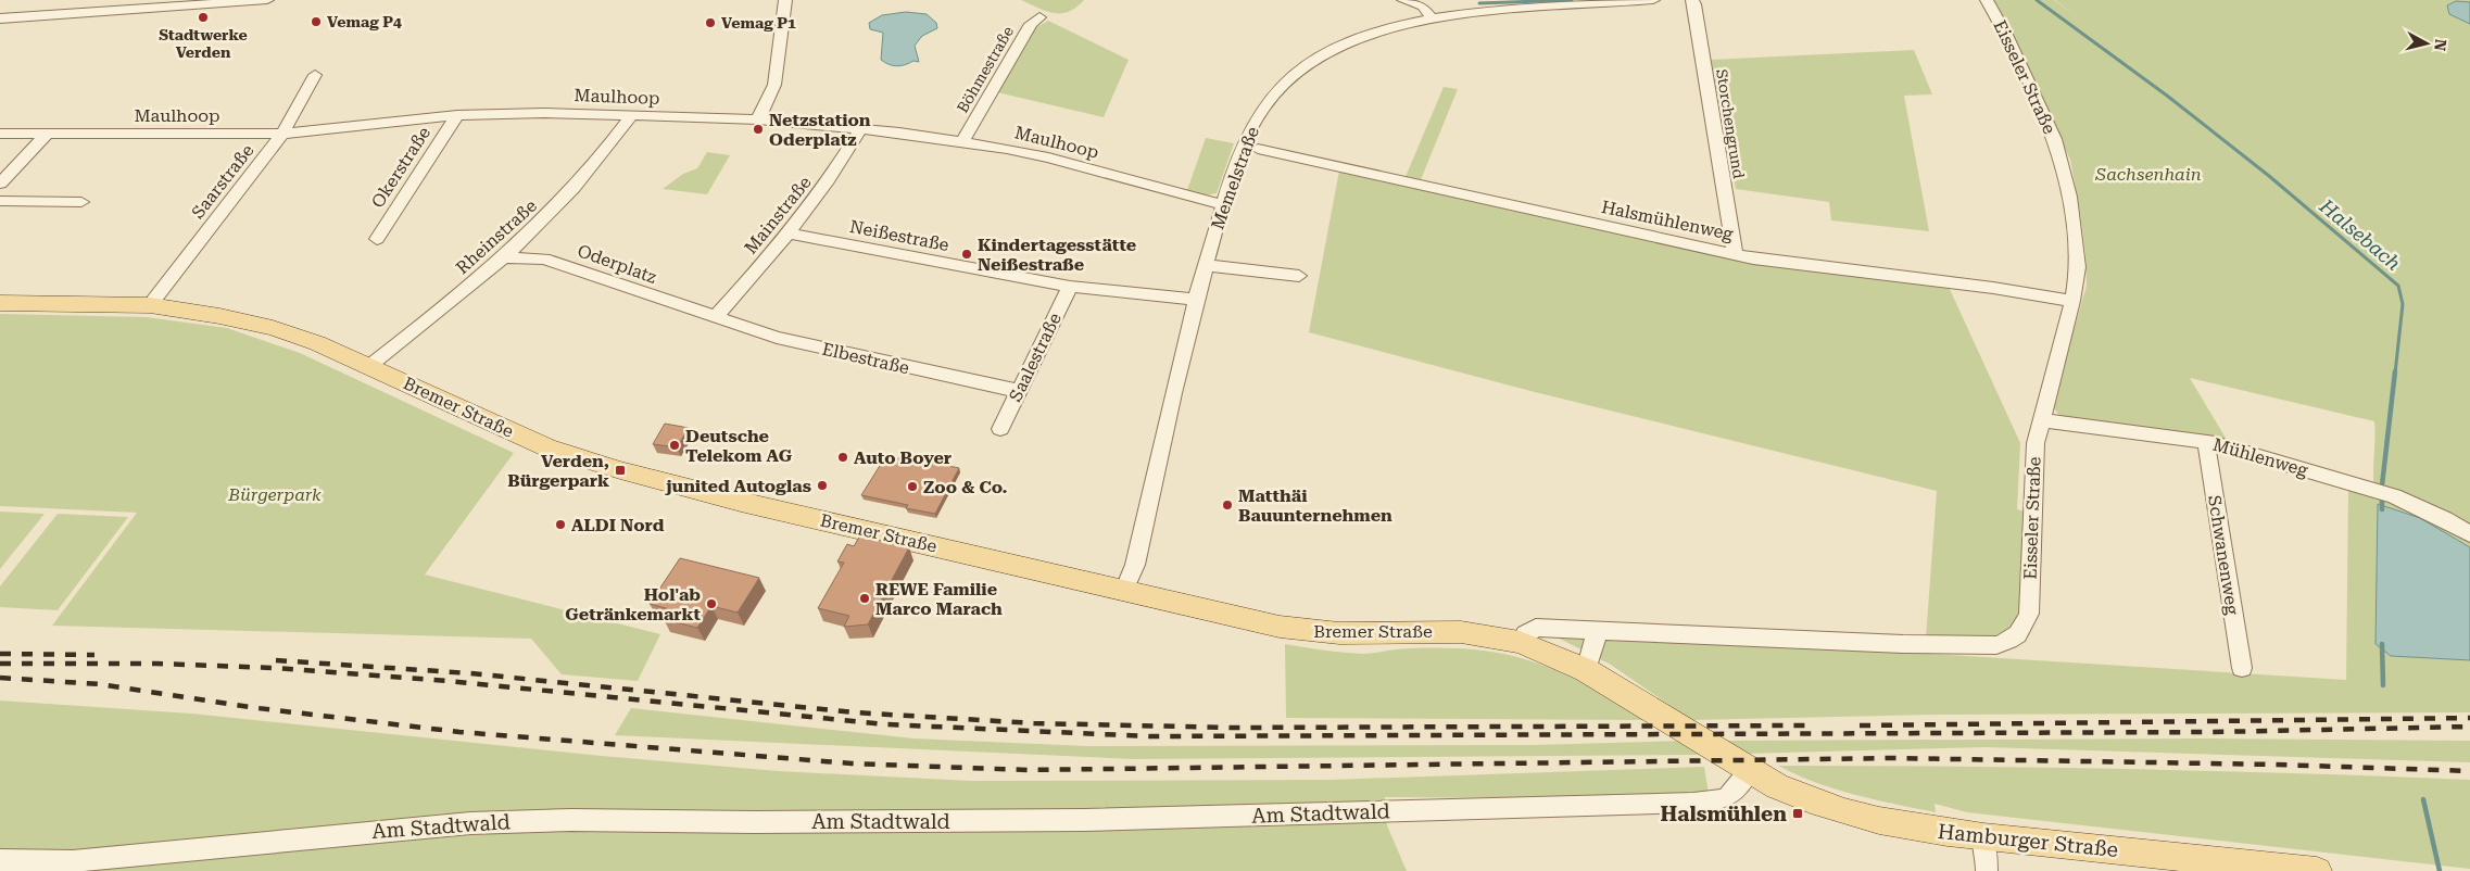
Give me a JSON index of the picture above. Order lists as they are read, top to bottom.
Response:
{
  "streets": {
    "main road": ["Bremer Straße", "Hamburger Straße"],
    "street": [
      "Böhmestraße",
      "Eisseler Straße",
      "Maulhoop",
      "Storchengrund",
      "Okerstraße",
      "Memelstraße",
      "Saarstraße",
      "Mainstraße",
      "Halsmühlenweg",
      "Neißestraße",
      "Rheinstraße",
      "Oderplatz",
      "Saalestraße",
      "Elbestraße",
      "Mühlenweg",
      "Schwanenweg",
      "Am Stadtwald"
    ]
  },
  "crossings": [
    ["Böhmestraße", "Maulhoop"],
    ["Eisseler Straße", "Halsmühlenweg"],
    ["Eisseler Straße", "Bremer Straße"],
    ["Eisseler Straße", "Mühlenweg"],
    ["Maulhoop", "Okerstraße"],
    ["Maulhoop", "Memelstraße"],
    ["Maulhoop", "Saarstraße"],
    ["Maulhoop", "Mainstraße"],
    ["Maulhoop", "Rheinstraße"],
    ["Storchengrund", "Halsmühlenweg"],
    ["Memelstraße", "Neißestraße"],
    ["Memelstraße", "Bremer Straße"],
    ["Saarstraße", "Bremer Straße"],
    ["Mainstraße", "Neißestraße"],
    ["Mainstraße", "Oderplatz"],
    ["Mainstraße", "Elbestraße"],
    ["Neißestraße", "Saalestraße"],
    ["Rheinstraße", "Oderplatz"],
    ["Rheinstraße", "Bremer Straße"],
    ["Oderplatz", "Elbestraße"],
    ["Saalestraße", "Elbestraße"],
    ["Bremer Straße", "Am Stadtwald"],
    ["Bremer Straße", "Hamburger Straße"],
    ["Mühlenweg", "Schwanenweg"],
    ["Am Stadtwald", "Hamburger Straße"]
  ],
  "water": ["Halsebach"],
  "parks": ["Sachsenhain", "Bürgerpark"],
  "places": {
    "other": [
      "Stadtwerke Verden",
      "Vemag P4",
      "Vemag P1",
      "Netzstation Oderplatz",
      "Kindertagesstätte Neißestraße",
      "Deutsche Telekom AG",
      "Auto Boyer",
      "junited Autoglas",
      "Zoo & Co.",
      "Matthäi Bauunternehmen",
      "ALDI Nord",
      "REWE Familie Marco Marach",
      "Hol'ab Getränkemarkt"
    ],
    "transit": ["Verden, Bürgerpark", "Halsmühlen"]
  },
  "north": "right"
}
